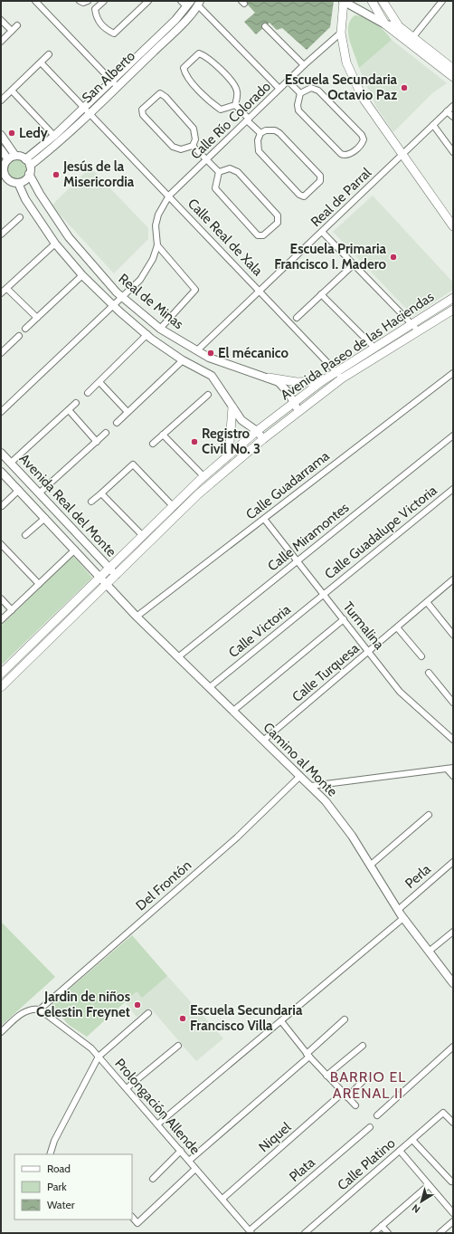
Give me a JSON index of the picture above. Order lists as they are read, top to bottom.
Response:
{
  "streets": {
    "main road": ["Avenida Paseo de las Haciendas"],
    "street": [
      "San Alberto",
      "Calle Río Colorado",
      "Real de Parral",
      "Calle Real de Xala",
      "Real de Minas",
      "Calle Guadarrama",
      "Avenida Real del Monte",
      "Calle Guadalupe Victoria",
      "Calle Miramontes",
      "Turmalina",
      "Calle Victoria",
      "Calle Turquesa",
      "Camino al Monte",
      "Perla",
      "Del Frontón",
      "Prolongación Allende",
      "Niquel",
      "Calle Platino",
      "Plata"
    ]
  },
  "crossings": [
    ["San Alberto", "Calle Real de Xala"],
    ["San Alberto", "Real de Minas"],
    ["Calle Río Colorado", "Calle Real de Xala"],
    ["Real de Parral", "Calle Real de Xala"],
    ["Real de Parral", "Real de Minas"],
    ["Calle Real de Xala", "Avenida Paseo de las Haciendas"],
    ["Real de Minas", "Avenida Paseo de las Haciendas"],
    ["Avenida Paseo de las Haciendas", "Avenida Real del Monte"],
    ["Avenida Paseo de las Haciendas", "Camino al Monte"],
    ["Calle Guadarrama", "Turmalina"],
    ["Calle Guadarrama", "Camino al Monte"],
    ["Avenida Real del Monte", "Camino al Monte"],
    ["Calle Guadalupe Victoria", "Turmalina"],
    ["Calle Guadalupe Victoria", "Calle Victoria"],
    ["Calle Miramontes", "Turmalina"],
    ["Calle Miramontes", "Camino al Monte"],
    ["Turmalina", "Calle Victoria"],
    ["Turmalina", "Calle Turquesa"],
    ["Calle Victoria", "Camino al Monte"],
    ["Calle Turquesa", "Camino al Monte"],
    ["Camino al Monte", "Perla"],
    ["Camino al Monte", "Del Frontón"],
    ["Del Frontón", "Prolongación Allende"],
    ["Prolongación Allende", "Niquel"],
    ["Prolongación Allende", "Plata"]
  ],
  "districts": ["BARRIO EL ARENAL II"],
  "places": [
    "Escuela Secundaria Octavio Paz",
    "Ledy",
    "Jesús de la Misericordia",
    "Escuela Primaria Francisco I. Madero",
    "El mécanico",
    "Registro Civil No. 3",
    "Jardin de niños Celestin Freynet",
    "Escuela Secundaria Francisco Villa"
  ],
  "legend": ["Road", "Park", "Water"],
  "north": "bottom left"
}
